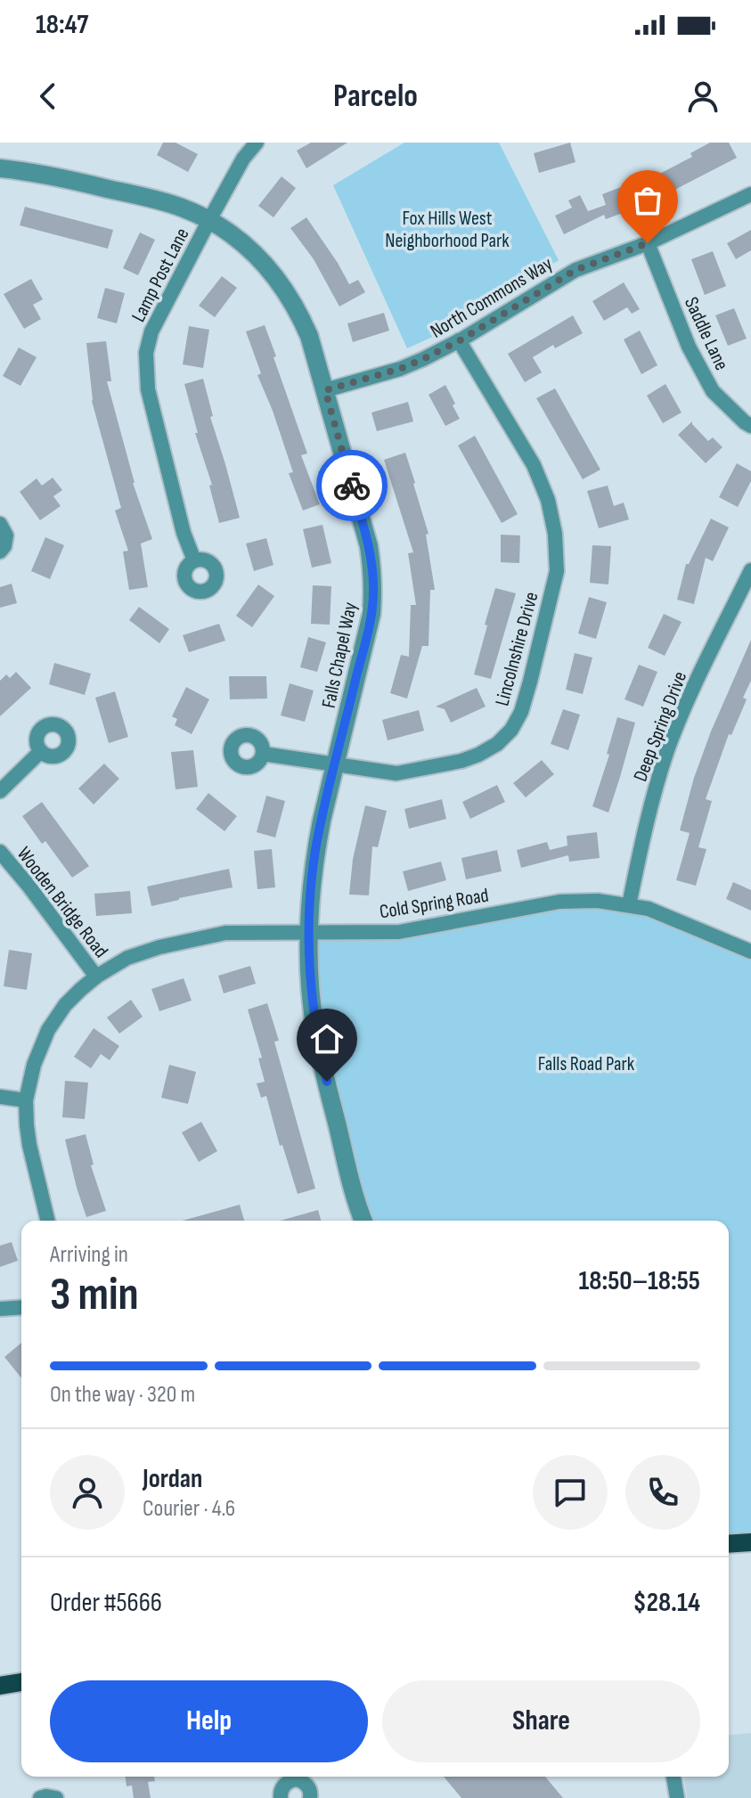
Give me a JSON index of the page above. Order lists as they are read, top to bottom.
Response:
{
  "streets": {
    "street": [
      "Lamp Post Lane",
      "North Commons Way",
      "Saddle Lane",
      "Lincolnshire Drive",
      "Falls Chapel Way",
      "Deep Spring Drive",
      "Wooden Bridge Road",
      "Cold Spring Road"
    ]
  },
  "crossings": [
    ["Lamp Post Lane", "Falls Chapel Way"],
    ["North Commons Way", "Saddle Lane"],
    ["North Commons Way", "Lincolnshire Drive"],
    ["North Commons Way", "Falls Chapel Way"],
    ["Lincolnshire Drive", "Falls Chapel Way"],
    ["Falls Chapel Way", "Cold Spring Road"],
    ["Deep Spring Drive", "Cold Spring Road"],
    ["Wooden Bridge Road", "Cold Spring Road"]
  ],
  "parks": ["Fox Hills West Neighborhood Park", "Falls Road Park"],
  "page": {
    "status": "18:47",
    "header": "Parcelo",
    "heading": ["3 min", "Arriving in", "18:50–18:55"],
    "panel": [
      "Jordan",
      "Courier · 4.6",
      "Order #5666",
      "$28.14"
    ],
    "bar": "On the way · 320 m",
    "buttons": ["Help", "Share"]
  }
}
